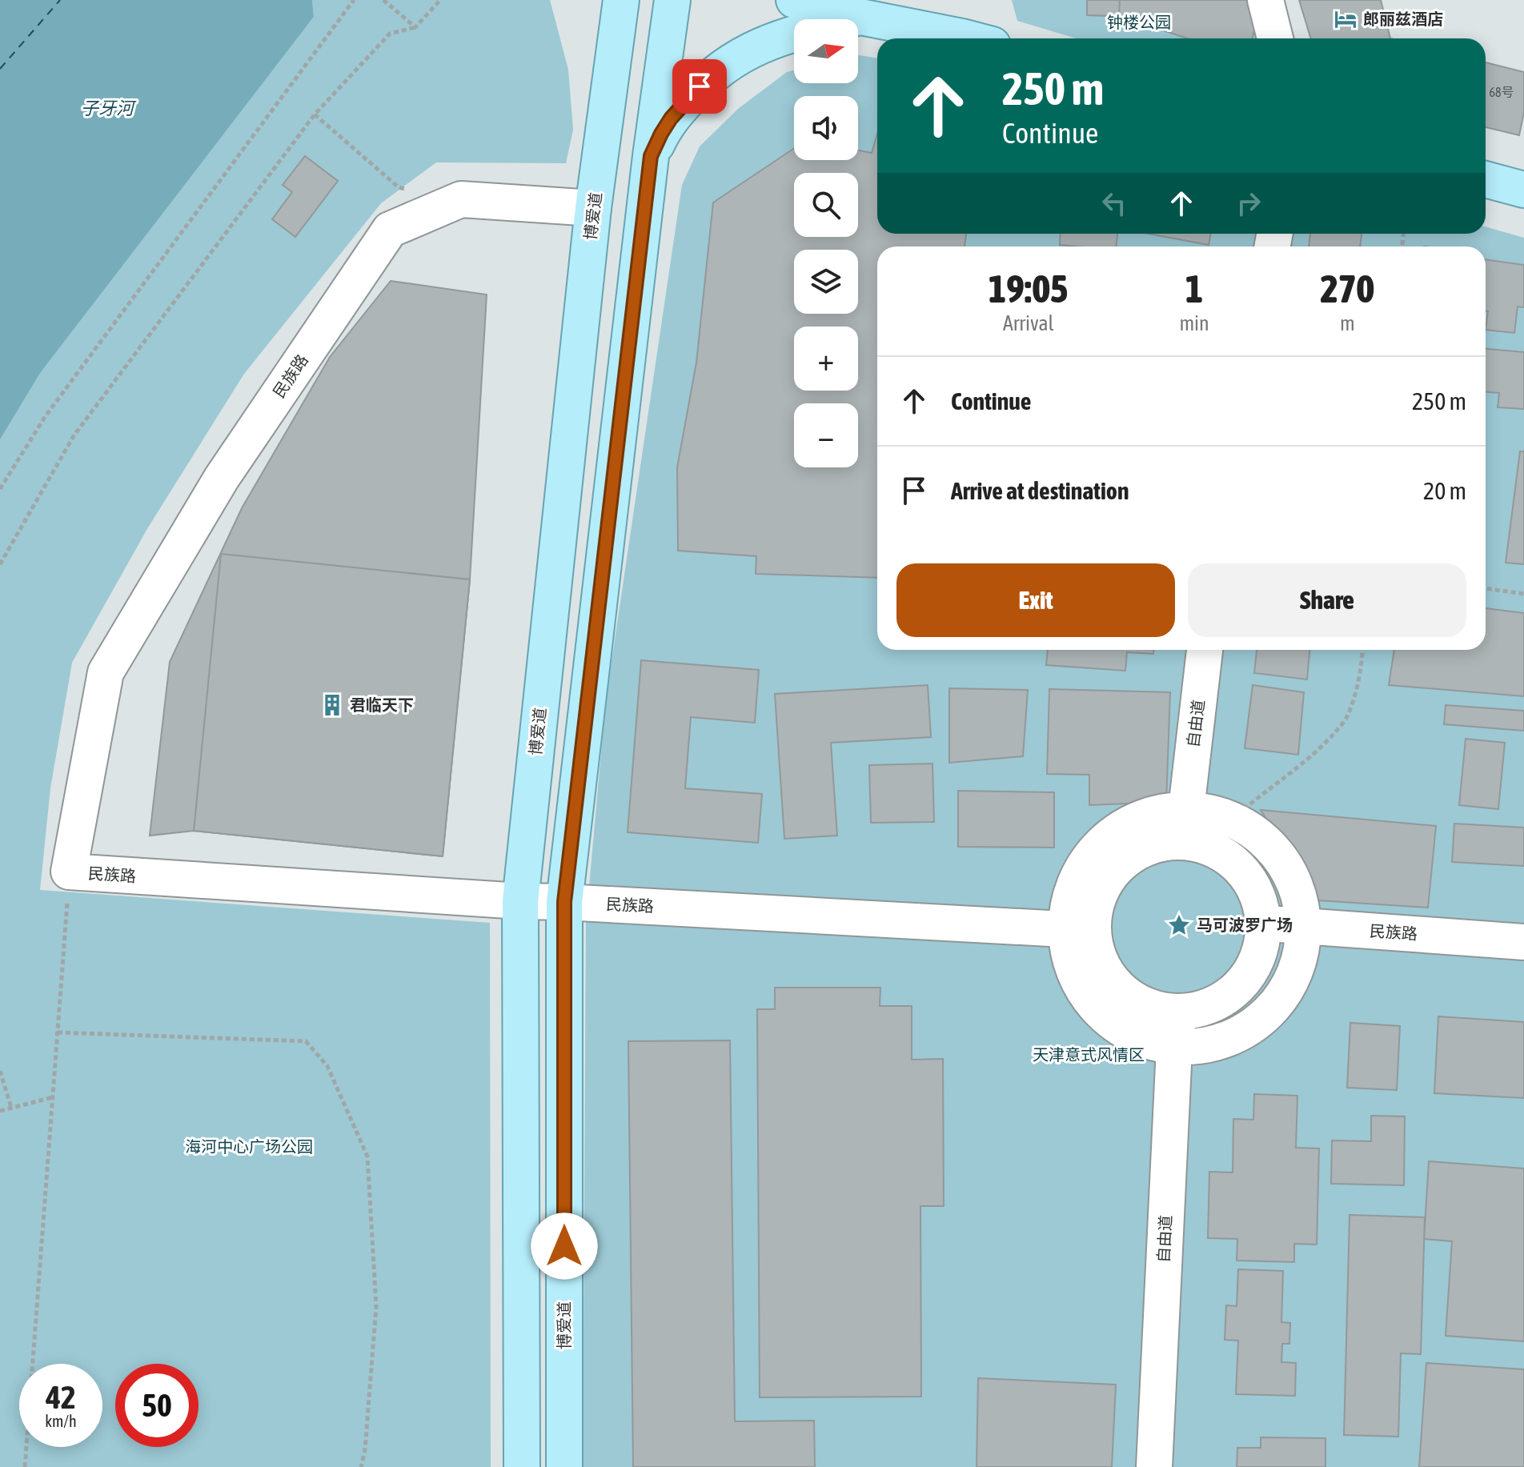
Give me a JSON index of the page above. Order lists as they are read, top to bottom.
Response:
{
  "streets": {
    "main road": ["博爱道"],
    "street": ["民族路", "自由道"]
  },
  "crossings": [
    ["博爱道", "民族路"],
    ["民族路", "自由道"]
  ],
  "water": ["子牙河"],
  "parks": ["钟楼公园", "天津意式风情区", "海河中心广场公园"],
  "places": {
    "hotel": ["郎丽兹酒店"],
    "building": ["君临天下"],
    "place": ["马可波罗广场"]
  },
  "house_numbers": ["68号"],
  "north": "right",
  "page": {
    "map_buttons": ["+", "−"],
    "turn": ["250 m", "Continue"],
    "eta": [
      "19:05",
      "Arrival",
      "1",
      "min",
      "270",
      "m"
    ],
    "list": [
      {
        "name": "Continue",
        "value": "250 m"
      },
      {
        "name": "Arrive at destination",
        "value": "20 m"
      }
    ],
    "buttons": ["Exit", "Share"],
    "speed": "42 km/h",
    "limit": "50"
  }
}
